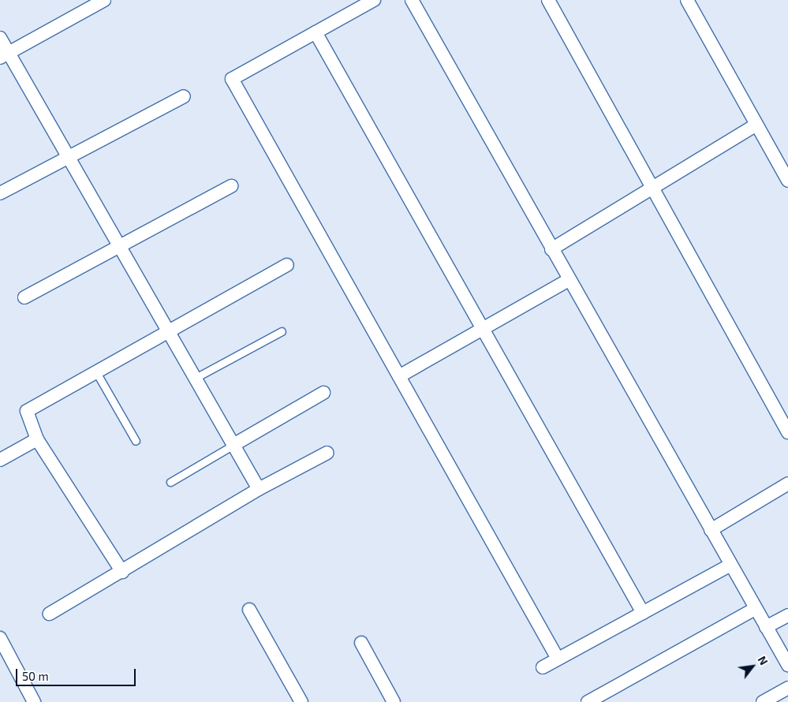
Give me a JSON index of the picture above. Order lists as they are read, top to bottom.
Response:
{
  "scale_bar": "50 m",
  "north": "top right"
}
